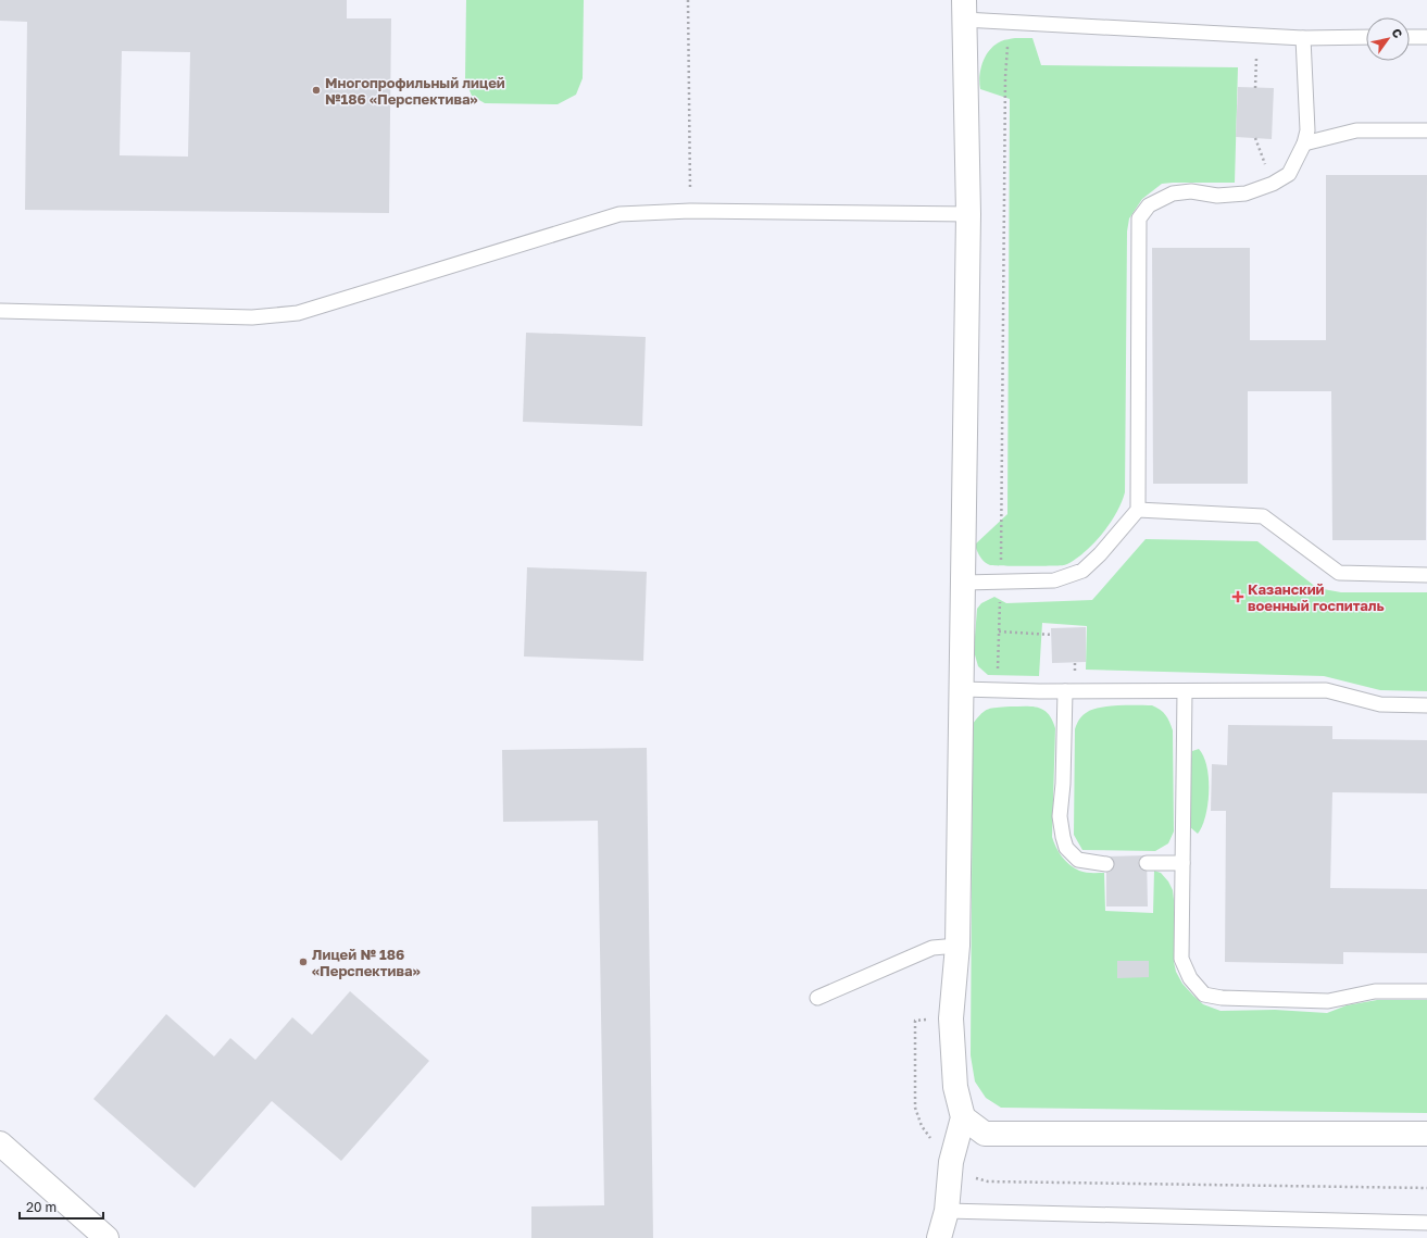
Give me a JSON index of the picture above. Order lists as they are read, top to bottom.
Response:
{
  "places": {
    "other": ["Многопрофильный лицей №186 «Перспектива»", "Лицей № 186 «Перспектива»"],
    "health": ["Казанский военный госпиталь"]
  },
  "scale_bar": "20 m",
  "north": "top right"
}
